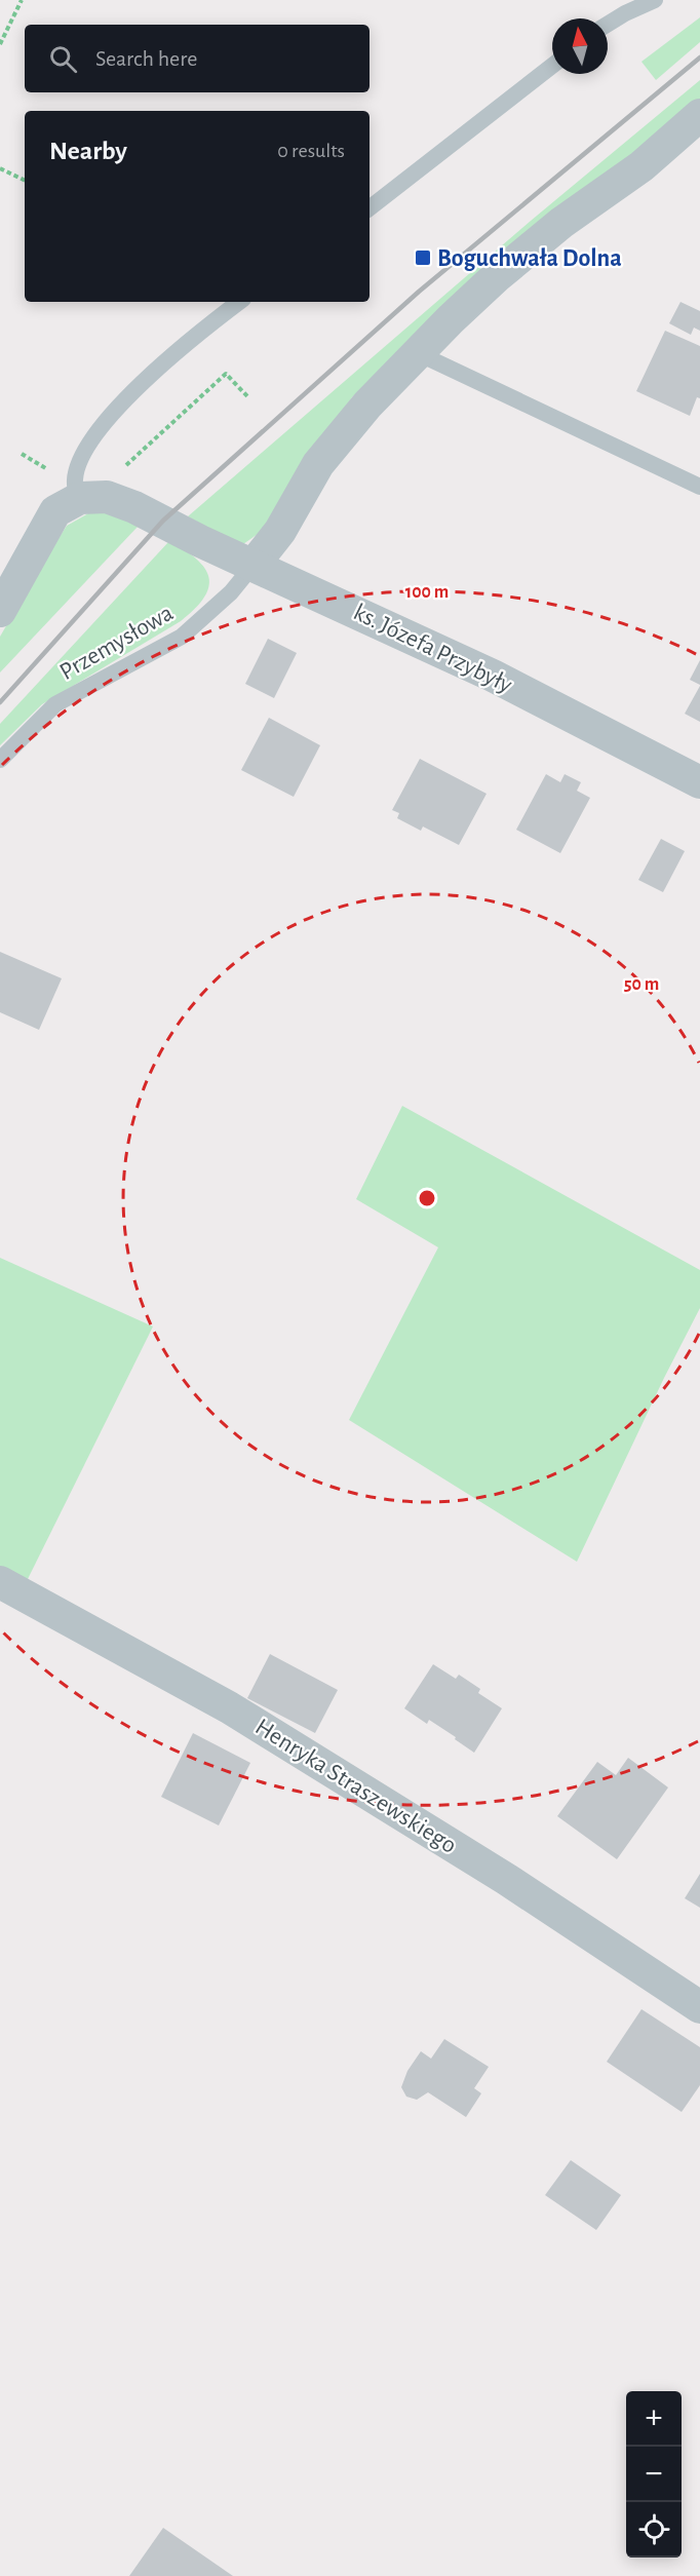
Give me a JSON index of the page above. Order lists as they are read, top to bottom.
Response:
{
  "streets": {
    "street": ["ks. Józefa Przybyły", "Henryka Straszewskiego"],
    "lane": ["Przemysłowa"]
  },
  "crossings": [
    ["Przemysłowa", "ks. Józefa Przybyły"]
  ],
  "places": {
    "transit": ["Boguchwała Dolna"]
  },
  "north": "top",
  "page": {
    "search": "Search here",
    "heading": ["Nearby", "0 results"],
    "map_buttons": ["+", "−"]
  },
  "rings": ["100 m", "50 m"]
}
